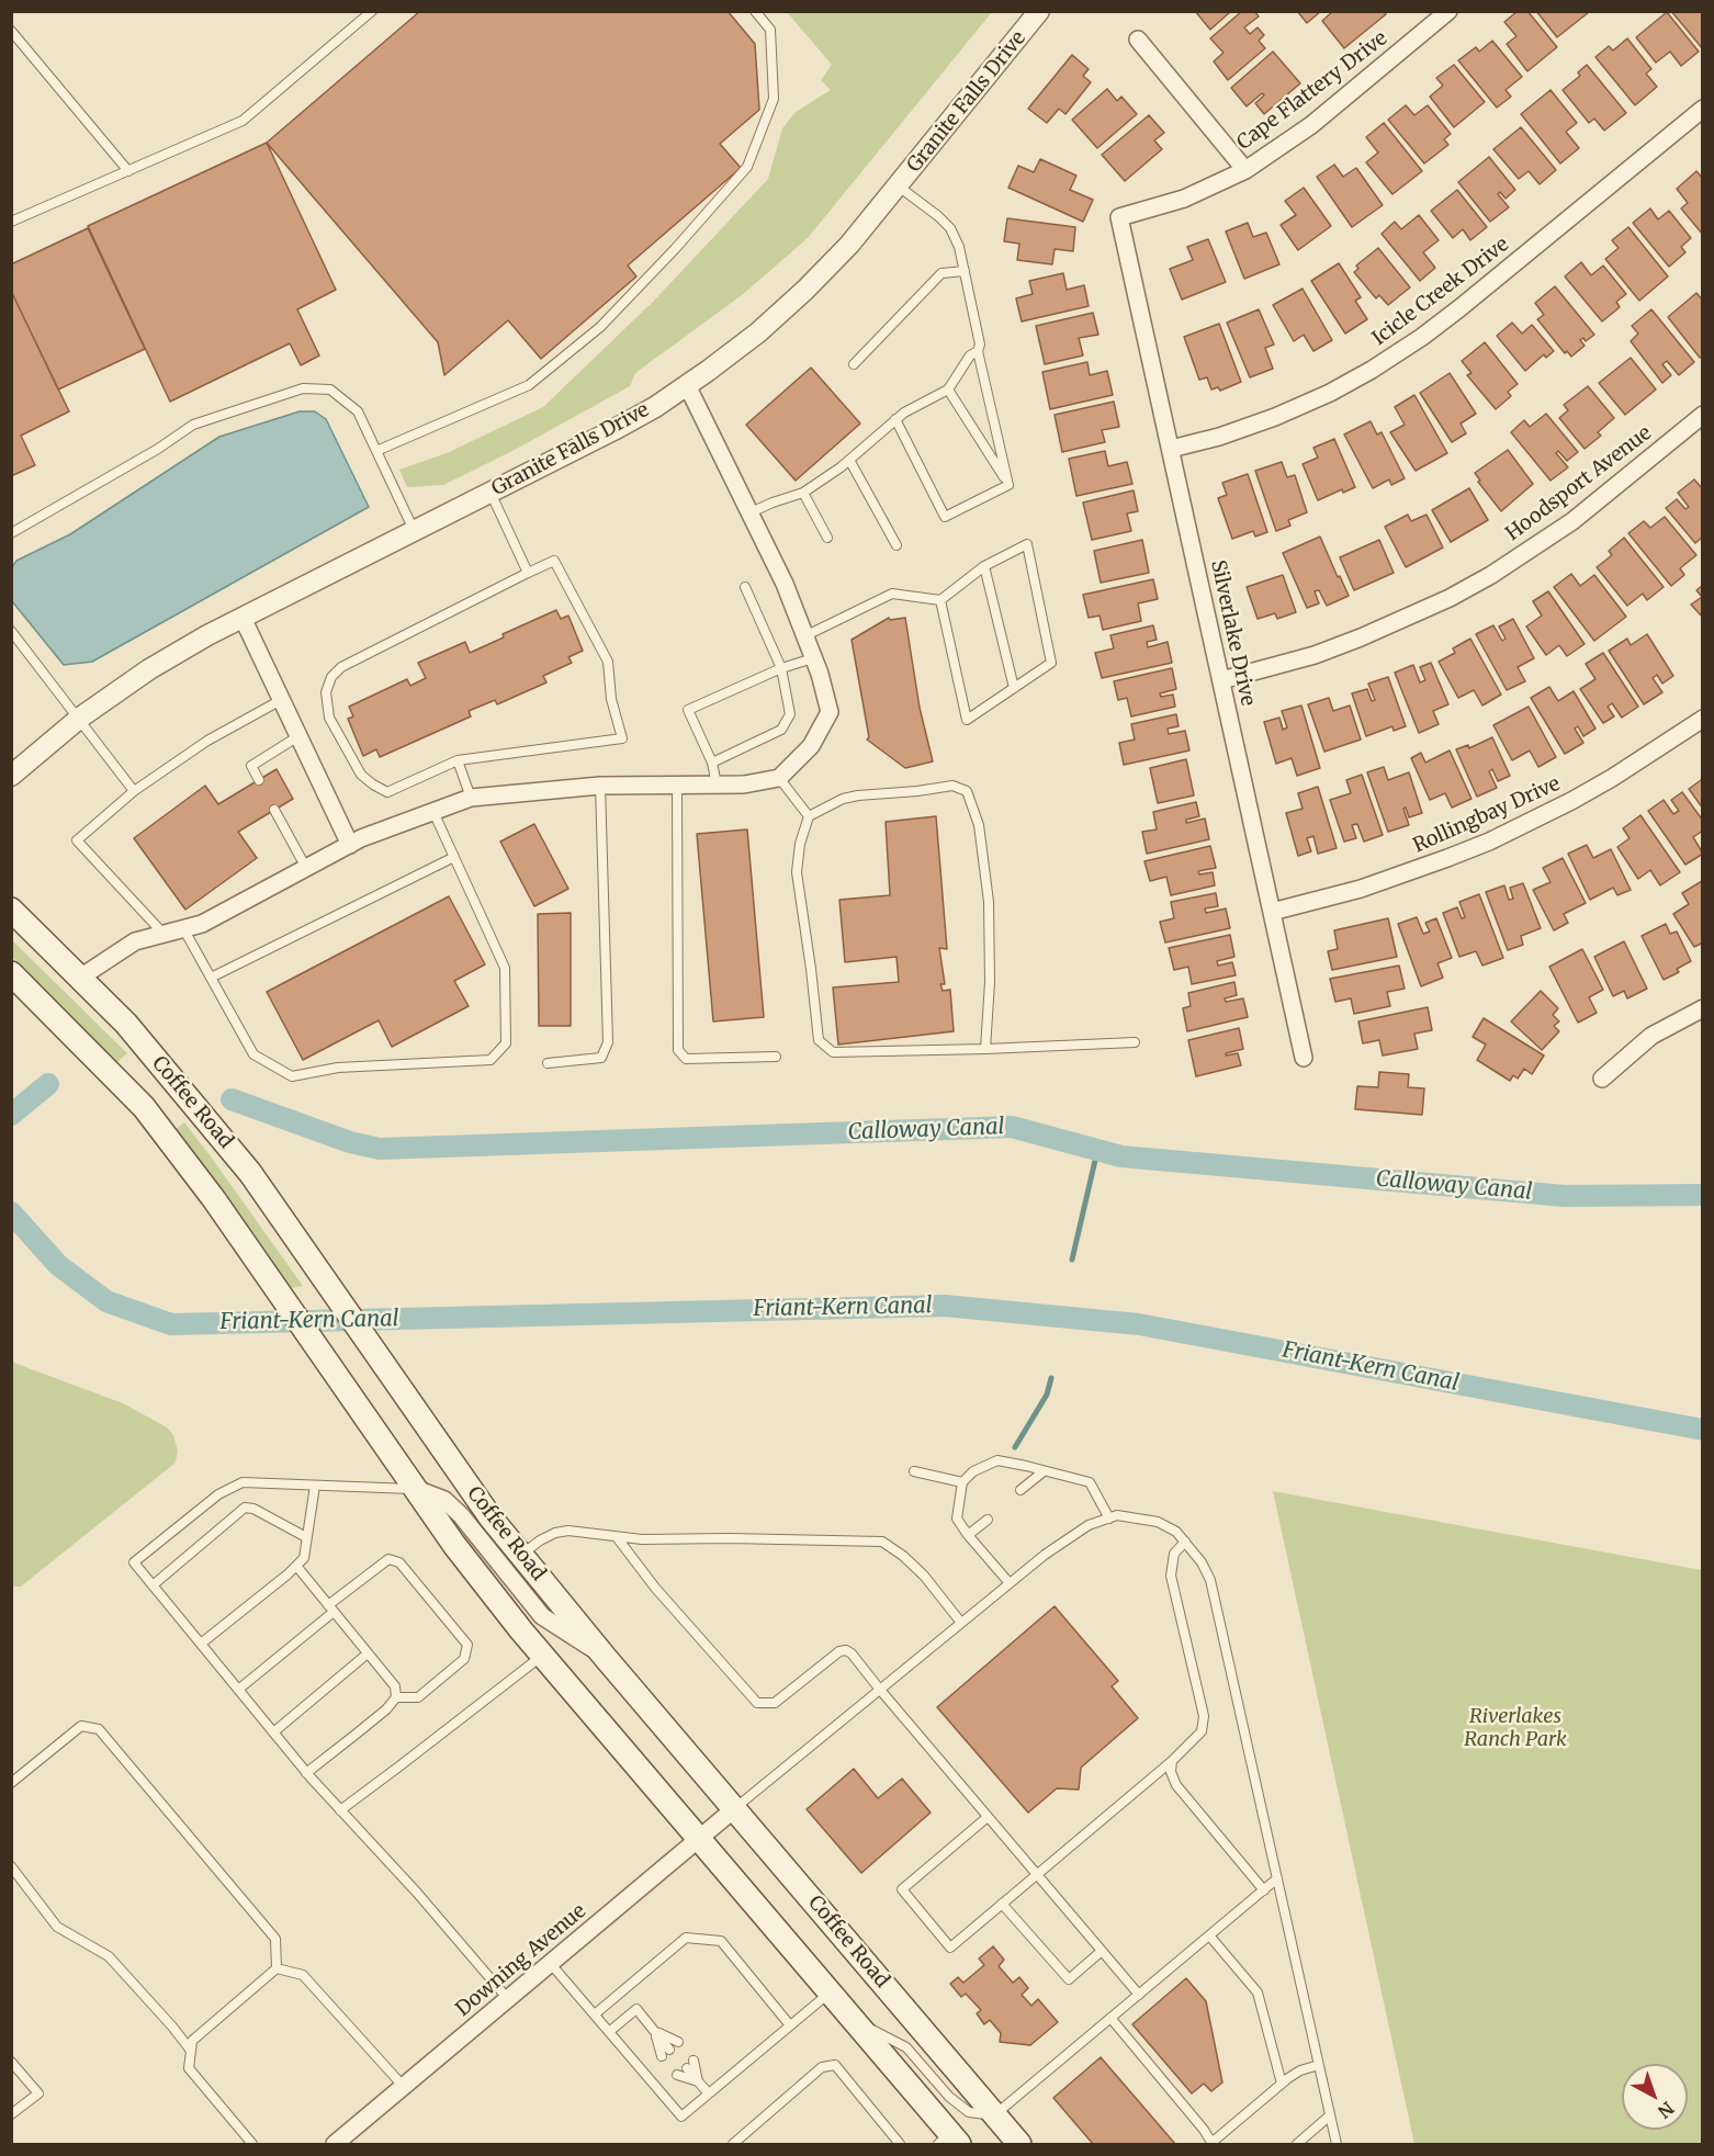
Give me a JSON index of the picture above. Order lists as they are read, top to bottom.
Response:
{
  "streets": {
    "main road": ["Coffee Road"],
    "street": [
      "Cape Flattery Drive",
      "Granite Falls Drive",
      "Icicle Creek Drive",
      "Hoodsport Avenue",
      "Silverlake Drive",
      "Rollingbay Drive",
      "Downing Avenue"
    ]
  },
  "crossings": [
    ["Cape Flattery Drive", "Silverlake Drive"],
    ["Icicle Creek Drive", "Silverlake Drive"],
    ["Hoodsport Avenue", "Silverlake Drive"],
    ["Silverlake Drive", "Rollingbay Drive"],
    ["Coffee Road", "Downing Avenue"]
  ],
  "water": ["Calloway Canal", "Friant-Kern Canal"],
  "parks": ["Riverlakes Ranch Park"],
  "north": "bottom right"
}
